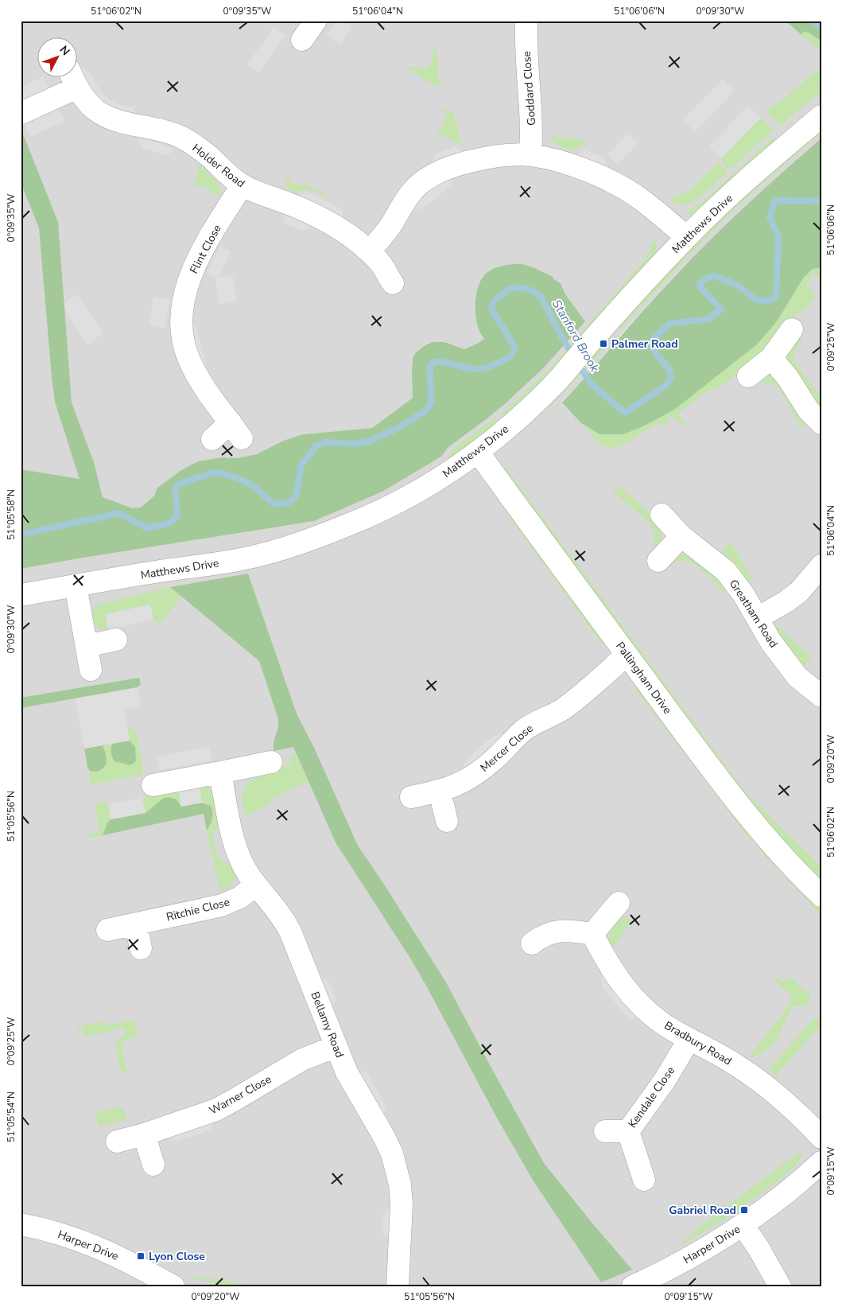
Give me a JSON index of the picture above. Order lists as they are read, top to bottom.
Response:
{
  "streets": {
    "street": [
      "Goddard Close",
      "Holder Road",
      "Matthews Drive",
      "Flint Close",
      "Greatham Road",
      "Pallingham Drive",
      "Mercer Close",
      "Ritchie Close",
      "Bellamy Road",
      "Bradbury Road",
      "Warner Close",
      "Kendale Close",
      "Harper Drive"
    ]
  },
  "crossings": [
    ["Holder Road", "Flint Close"],
    ["Matthews Drive", "Pallingham Drive"],
    ["Pallingham Drive", "Mercer Close"],
    ["Ritchie Close", "Bellamy Road"],
    ["Bellamy Road", "Warner Close"],
    ["Bradbury Road", "Kendale Close"]
  ],
  "water": ["Stanford Brook"],
  "places": {
    "transit": ["Palmer Road", "Gabriel Road", "Lyon Close"]
  },
  "north": "top right",
  "coordinates": [
    "51°06'02\"N",
    "0°09'35\"W",
    "51°06'04\"N",
    "51°06'06\"N",
    "0°09'30\"W",
    "0°09'25\"W",
    "51°05'58\"N",
    "0°09'20\"W",
    "51°05'56\"N",
    "51°05'54\"N",
    "0°09'15\"W"
  ]
}
